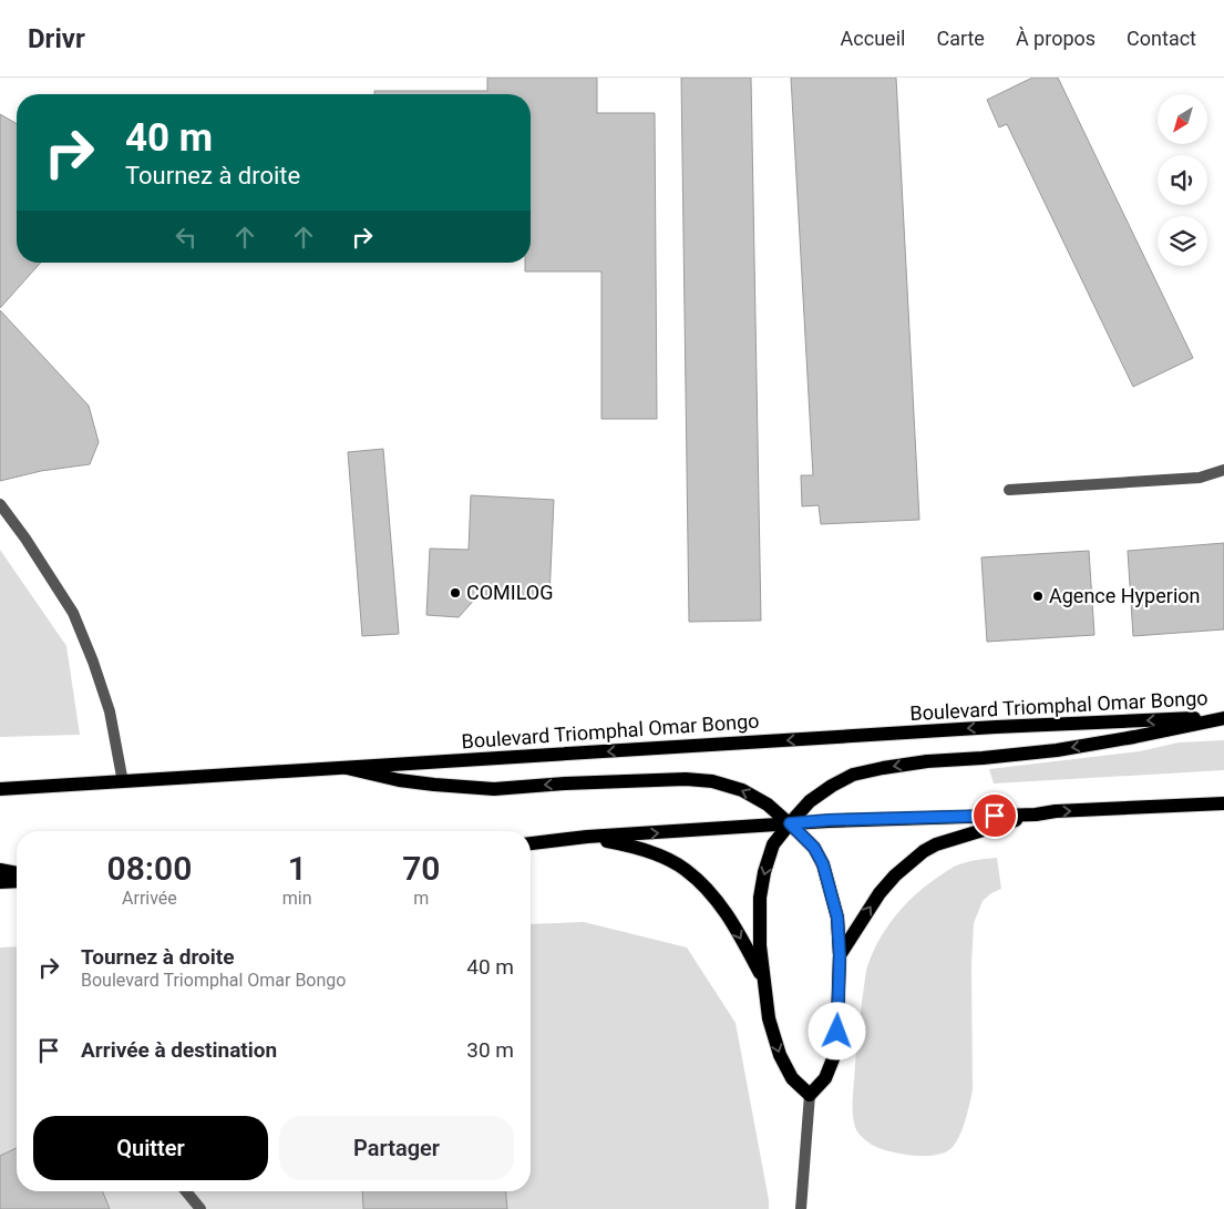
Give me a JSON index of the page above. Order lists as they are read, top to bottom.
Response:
{
  "streets": {
    "main road": ["Boulevard Triomphal Omar Bongo"]
  },
  "places": ["COMILOG", "Agence Hyperion"],
  "north": "bottom left",
  "page": {
    "header": "Drivr",
    "nav": [
      "Accueil",
      "Carte",
      "À propos",
      "Contact"
    ],
    "turn": ["40 m", "Tournez à droite"],
    "eta": [
      "08:00",
      "Arrivée",
      "1",
      "min",
      "70",
      "m"
    ],
    "list": [
      {
        "name": "Tournez à droite",
        "note": "Boulevard Triomphal Omar Bongo",
        "value": "40 m"
      },
      {
        "name": "Arrivée à destination",
        "value": "30 m"
      }
    ],
    "buttons": ["Quitter", "Partager"]
  }
}
